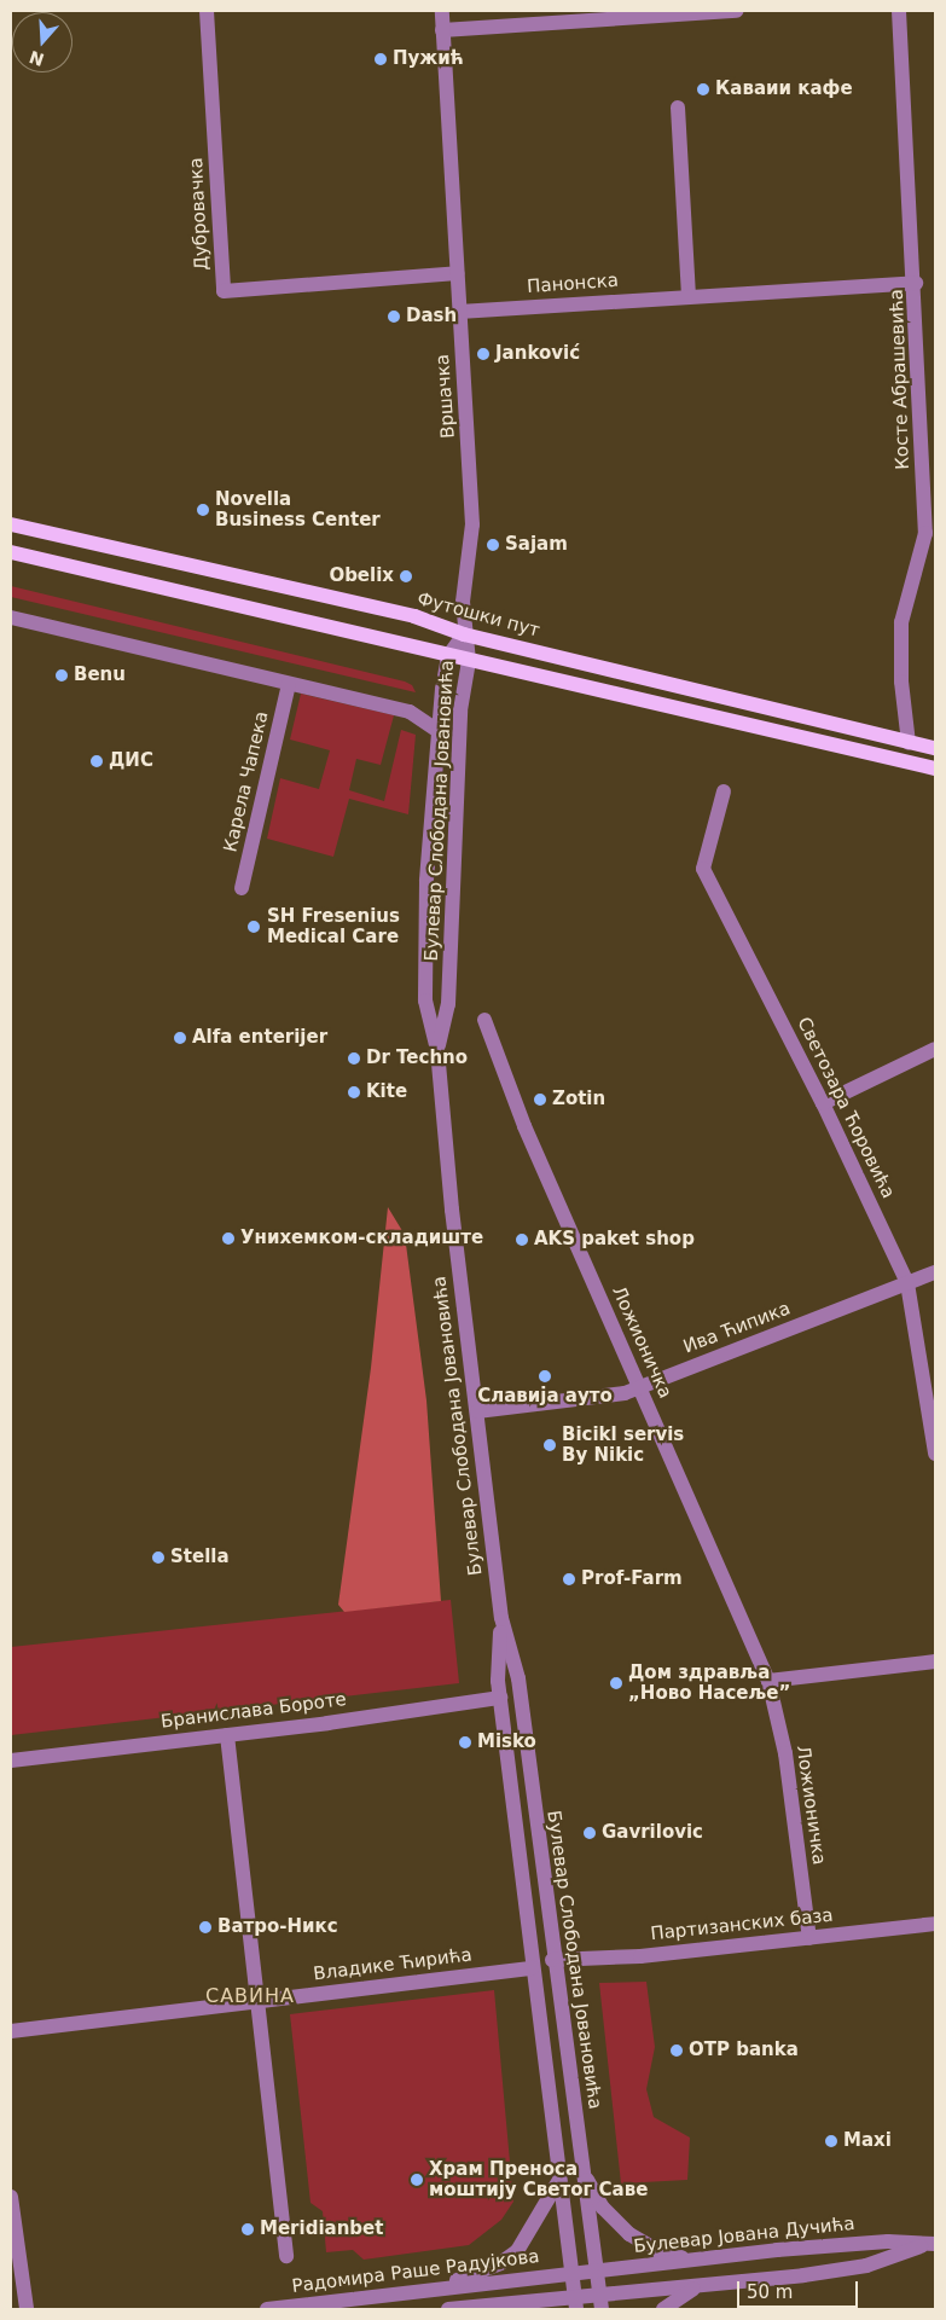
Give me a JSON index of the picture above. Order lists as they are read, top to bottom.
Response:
{
  "streets": {
    "main road": ["Футошки пут"],
    "street": [
      "Дубровачка",
      "Панонска",
      "Косте Абрашевића",
      "Вршачка",
      "Карела Чапека",
      "Булевар Слободана Јовановића",
      "Светозара Ћоровића",
      "Ива Ћипика",
      "Ложионичка",
      "Бранислава Бороте",
      "Партизанских база",
      "Владике Ћирића",
      "Булевар Јована Дучића",
      "Радомира Раше Радујкова"
    ]
  },
  "crossings": [
    ["Дубровачка", "Вршачка"],
    ["Панонска", "Косте Абрашевића"],
    ["Панонска", "Вршачка"],
    ["Косте Абрашевића", "Футошки пут"],
    ["Вршачка", "Футошки пут"],
    ["Вршачка", "Булевар Слободана Јовановића"],
    ["Футошки пут", "Булевар Слободана Јовановића"],
    ["Булевар Слободана Јовановића", "Ива Ћипика"],
    ["Булевар Слободана Јовановића", "Бранислава Бороте"],
    ["Булевар Слободана Јовановића", "Партизанских база"],
    ["Булевар Слободана Јовановића", "Владике Ћирића"],
    ["Булевар Слободана Јовановића", "Булевар Јована Дучића"],
    ["Булевар Слободана Јовановића", "Радомира Раше Радујкова"],
    ["Светозара Ћоровића", "Ива Ћипика"],
    ["Ива Ћипика", "Ложионичка"],
    ["Ложионичка", "Партизанских база"],
    ["Булевар Јована Дучића", "Радомира Раше Радујкова"]
  ],
  "districts": ["САВИНА"],
  "places": [
    "Пужић",
    "Каваии кафе",
    "Dash",
    "Janković",
    "Novella Business Center",
    "Sajam",
    "Obelix",
    "Benu",
    "ДИС",
    "SH Fresenius Medical Care",
    "Alfa enterijer",
    "Dr Techno",
    "Kite",
    "Zotin",
    "Унихемком-складиште",
    "AKS paket shop",
    "Славија ауто",
    "Bicikl servis By Nikic",
    "Stella",
    "Prof-Farm",
    "Дом здравља „Ново Насеље”",
    "Misko",
    "Gavrilovic",
    "Ватро-Никс",
    "OTP banka",
    "Maxi",
    "Храм Преноса моштију Светог Саве",
    "Meridianbet"
  ],
  "scale_bar": "50 m",
  "north": "bottom"
}
